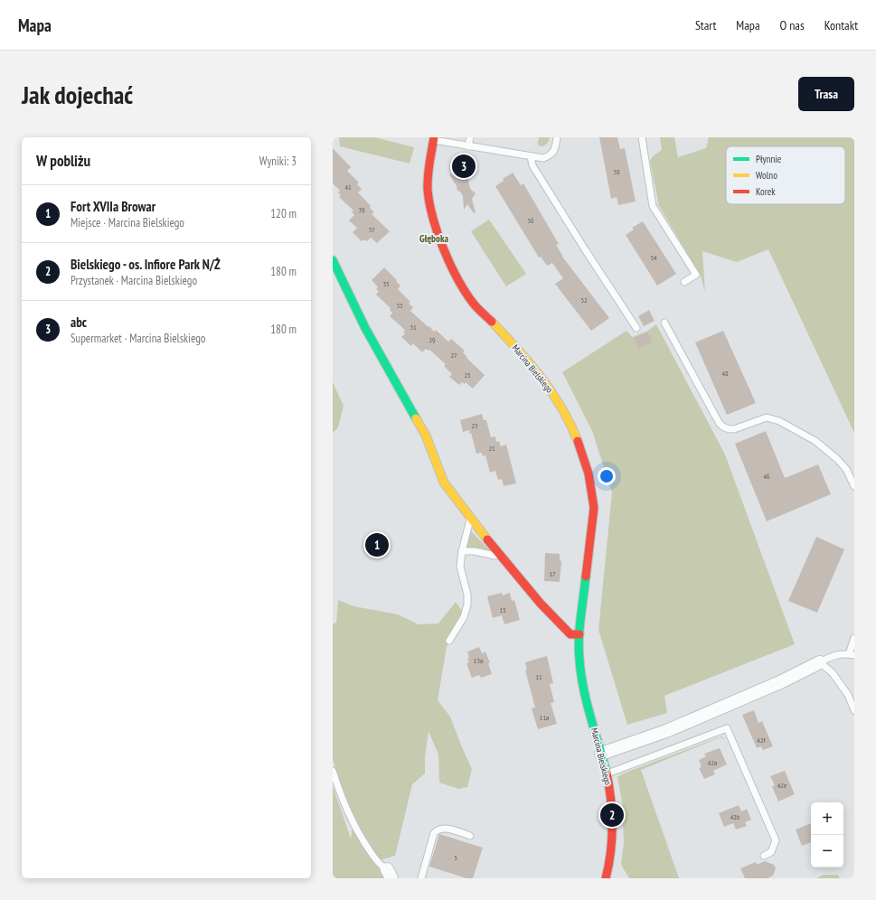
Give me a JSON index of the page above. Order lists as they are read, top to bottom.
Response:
{
  "streets": {
    "street": ["Marcina Bielskiego"]
  },
  "districts": ["Głęboka"],
  "house_numbers": [
    "58",
    "41",
    "39",
    "56",
    "37",
    "54",
    "35",
    "52",
    "33",
    "31",
    "29",
    "27",
    "48",
    "25",
    "23",
    "21",
    "46",
    "17",
    "15",
    "15a",
    "11",
    "11a",
    "42f",
    "42a",
    "42e",
    "42b",
    "5"
  ],
  "legend": ["Płynnie", "Wolno", "Korek"],
  "page": {
    "header": "Mapa",
    "nav": [
      "Start",
      "Mapa",
      "O nas",
      "Kontakt"
    ],
    "buttons": "Trasa",
    "title": "Jak dojechać",
    "heading": ["W pobliżu", "Wyniki: 3"],
    "pins": ["3", "1", "2"],
    "list": [
      {
        "mark": "1",
        "name": "Fort XVIIa Browar",
        "note": "Miejsce · Marcina Bielskiego",
        "value": "120 m"
      },
      {
        "mark": "2",
        "name": "Bielskiego - os. Infiore Park N/Ż",
        "note": "Przystanek · Marcina Bielskiego",
        "value": "180 m"
      },
      {
        "mark": "3",
        "name": "abc",
        "note": "Supermarket · Marcina Bielskiego",
        "value": "180 m"
      }
    ],
    "map_buttons": ["+", "−"]
  }
}
